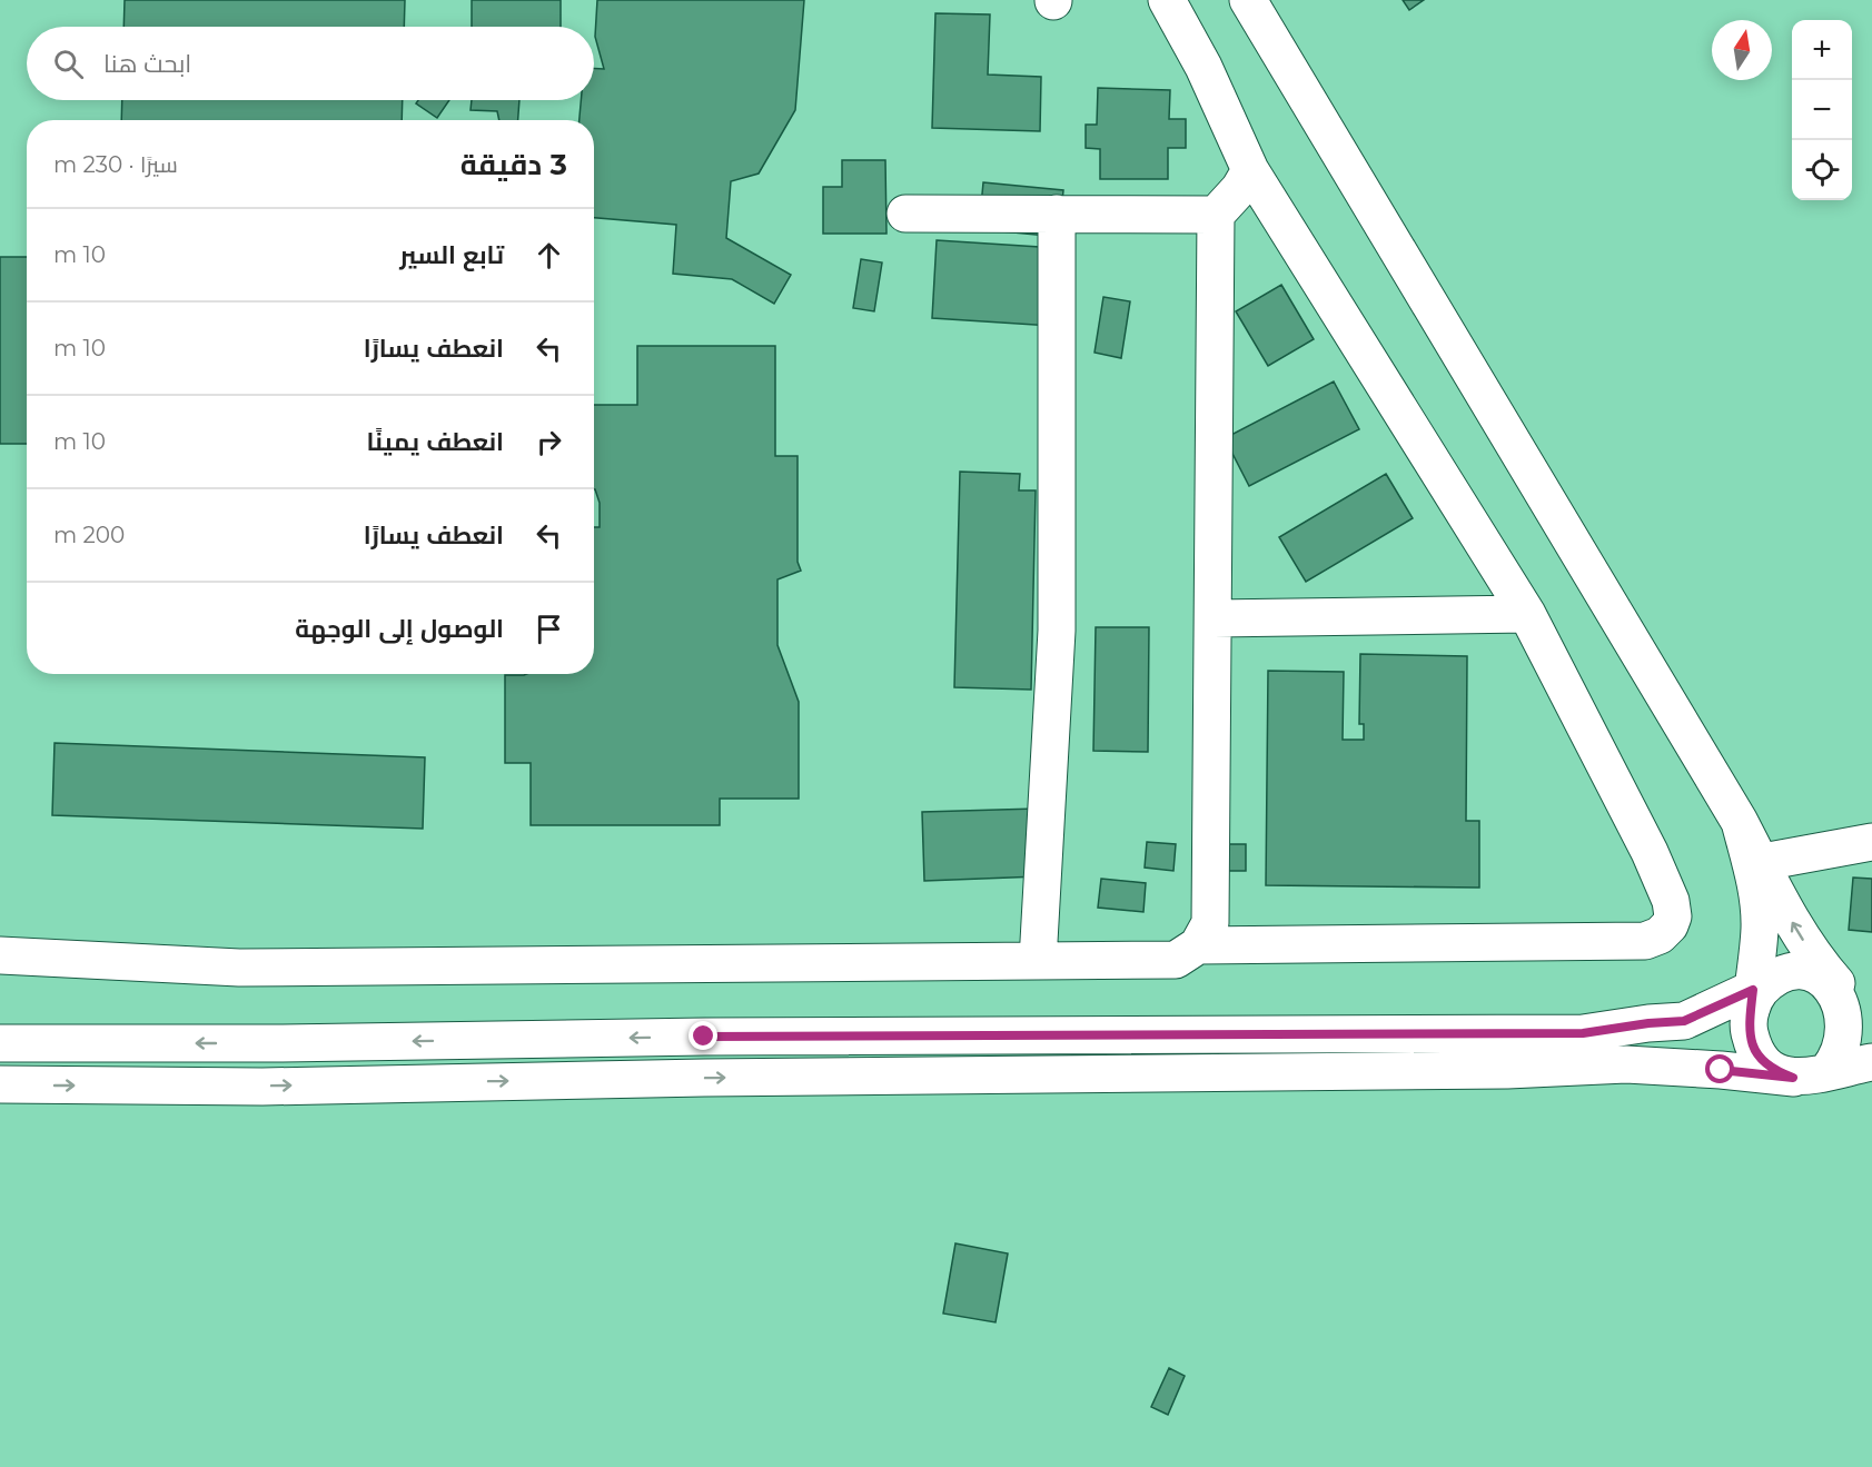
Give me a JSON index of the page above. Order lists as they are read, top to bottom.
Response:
{
  "north": "top",
  "page": {
    "map_buttons": ["+", "−"],
    "search": "ابحث هنا",
    "heading": ["3 دقيقة", "سيرًا · 230 m"],
    "list": [
      ["تابع السير", "10 m"],
      ["انعطف يسارًا", "10 m"],
      ["انعطف يمينًا", "10 m"],
      ["انعطف يسارًا", "200 m"],
      "الوصول إلى الوجهة"
    ]
  }
}
